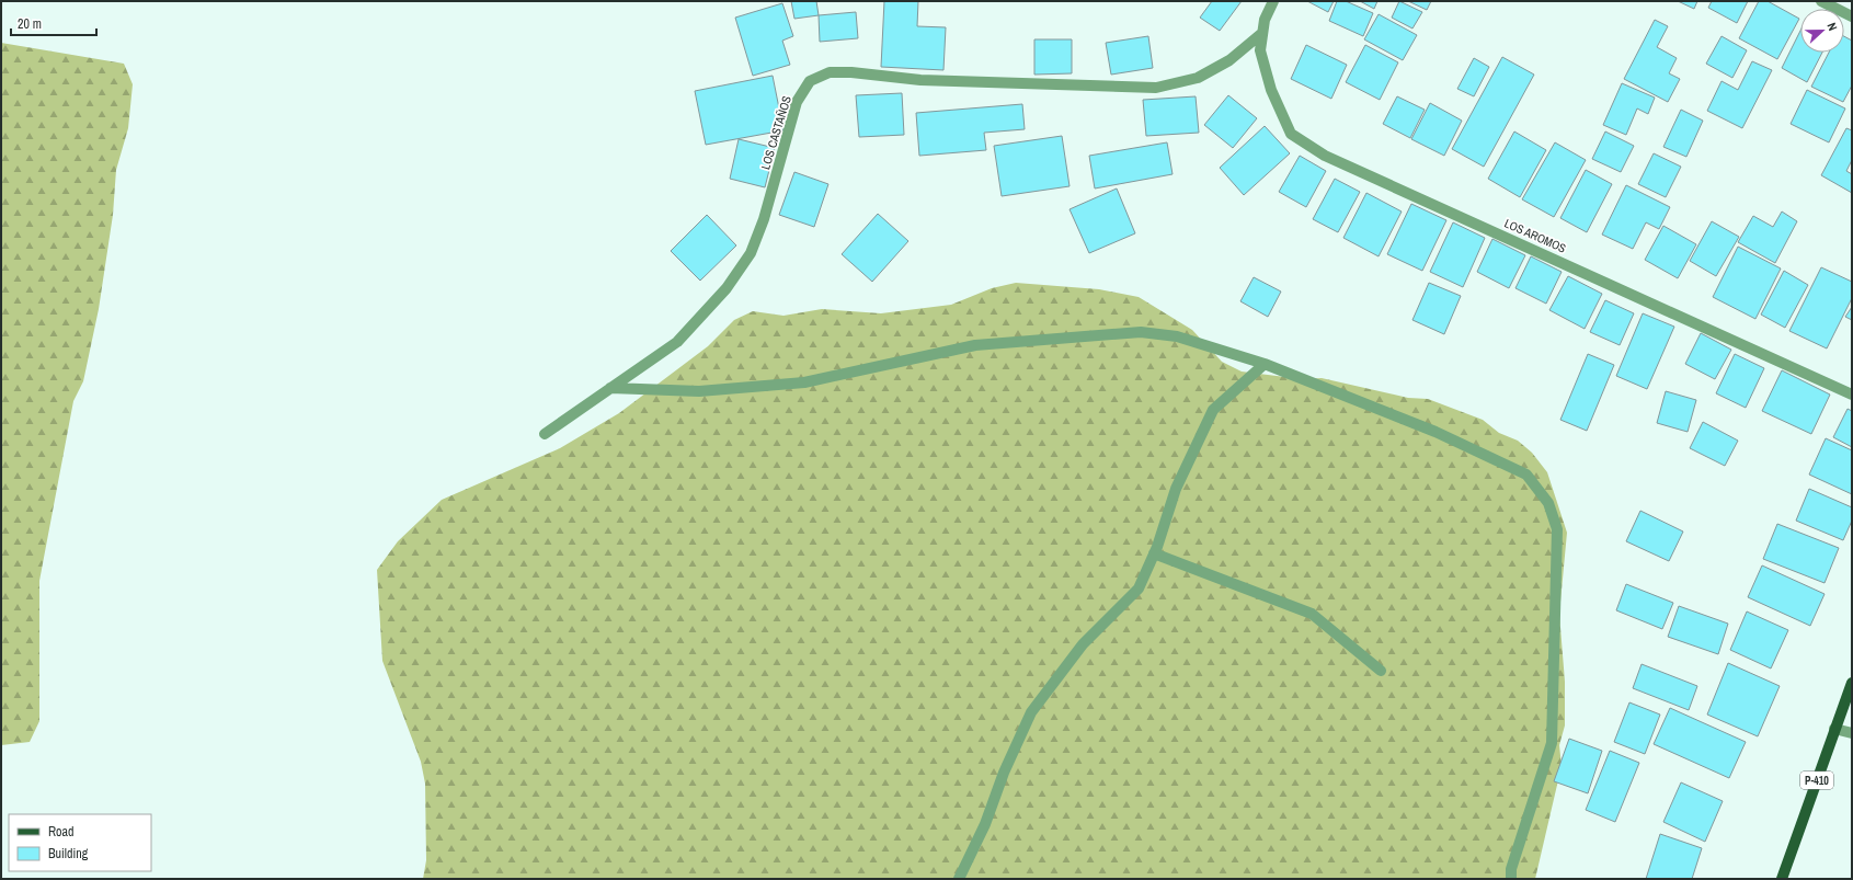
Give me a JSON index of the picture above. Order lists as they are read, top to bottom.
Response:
{
  "streets": {
    "main road": ["P-410"],
    "street": ["LOS CASTAÑOS", "LOS AROMOS"]
  },
  "crossings": [
    ["LOS CASTAÑOS", "LOS AROMOS"]
  ],
  "legend": ["Road", "Building"],
  "scale_bar": "20 m",
  "north": "right"
}
